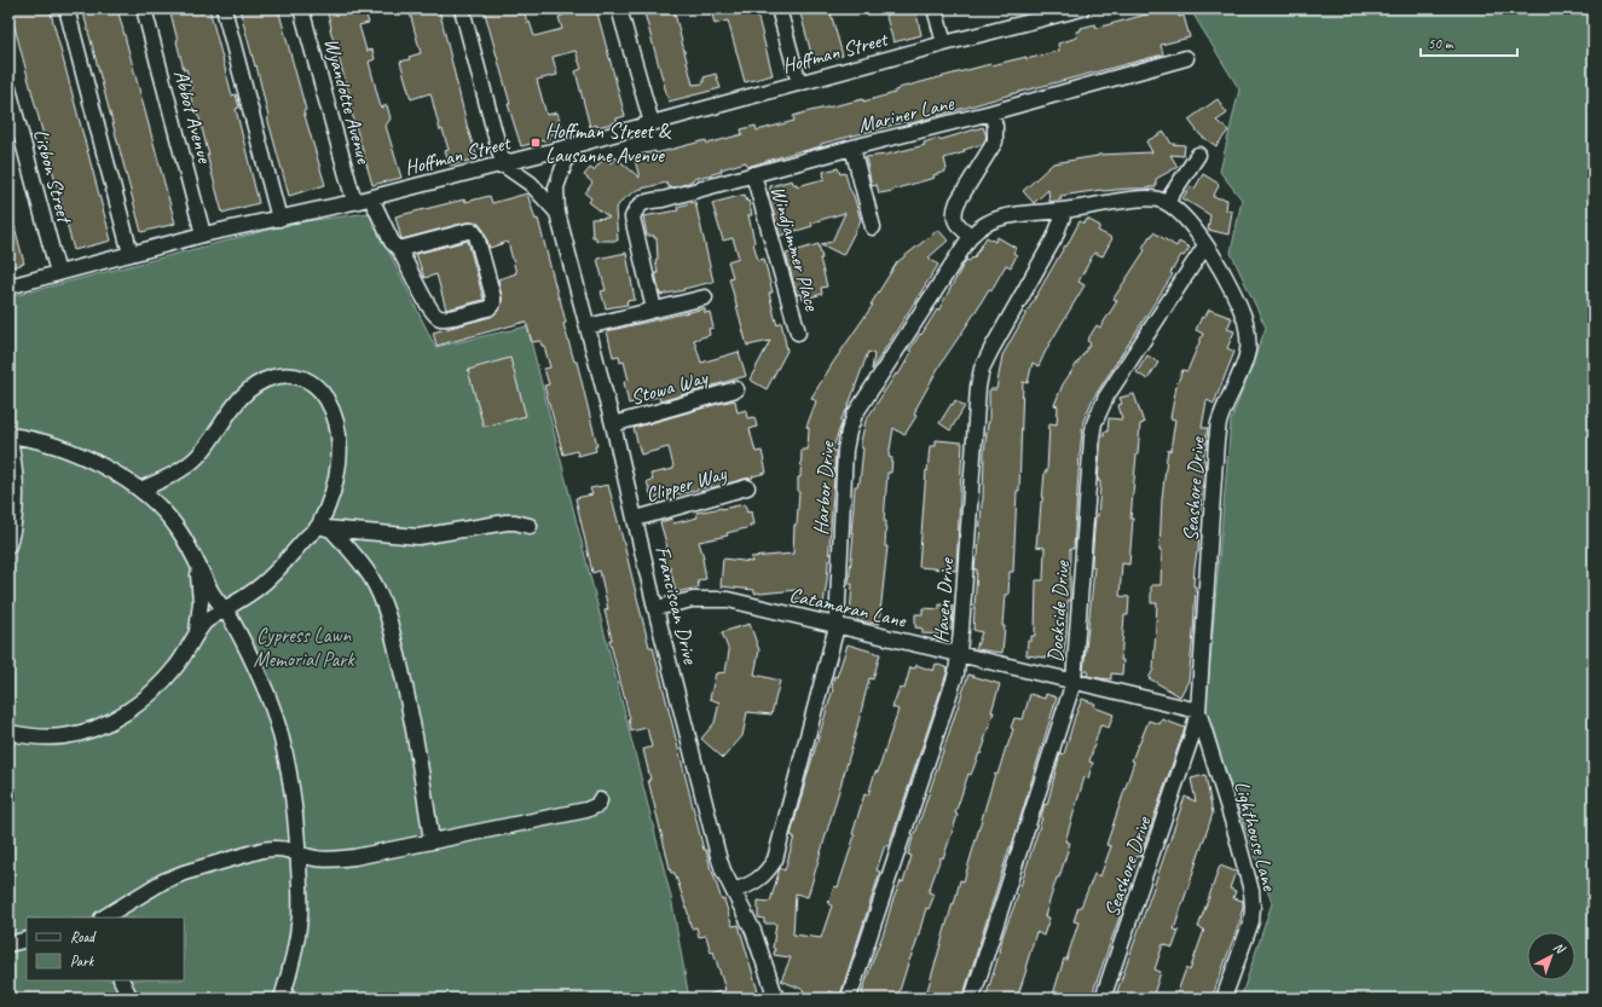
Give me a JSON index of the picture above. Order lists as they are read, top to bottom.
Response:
{
  "streets": {
    "street": [
      "Hoffman Street",
      "Wyandotte Avenue",
      "Mariner Lane",
      "Abbot Avenue",
      "Lisbon Street",
      "Windjammer Place",
      "Stowa Way",
      "Clipper Way",
      "Harbor Drive",
      "Seashore Drive",
      "Haven Drive",
      "Franciscan Drive",
      "Catamaran Lane",
      "Dockside Drive",
      "Lighthouse Lane"
    ]
  },
  "crossings": [
    ["Hoffman Street", "Wyandotte Avenue"],
    ["Hoffman Street", "Abbot Avenue"],
    ["Hoffman Street", "Lisbon Street"],
    ["Hoffman Street", "Franciscan Drive"],
    ["Mariner Lane", "Windjammer Place"],
    ["Stowa Way", "Franciscan Drive"],
    ["Clipper Way", "Franciscan Drive"],
    ["Harbor Drive", "Franciscan Drive"],
    ["Harbor Drive", "Catamaran Lane"],
    ["Seashore Drive", "Catamaran Lane"],
    ["Seashore Drive", "Dockside Drive"],
    ["Seashore Drive", "Lighthouse Lane"],
    ["Haven Drive", "Catamaran Lane"],
    ["Franciscan Drive", "Catamaran Lane"],
    ["Catamaran Lane", "Dockside Drive"],
    ["Catamaran Lane", "Lighthouse Lane"]
  ],
  "parks": ["Cypress Lawn Memorial Park"],
  "places": {
    "transit": ["Hoffman Street & Lausanne Avenue"]
  },
  "legend": ["Road", "Park"],
  "scale_bar": "50 m",
  "north": "top right"
}
